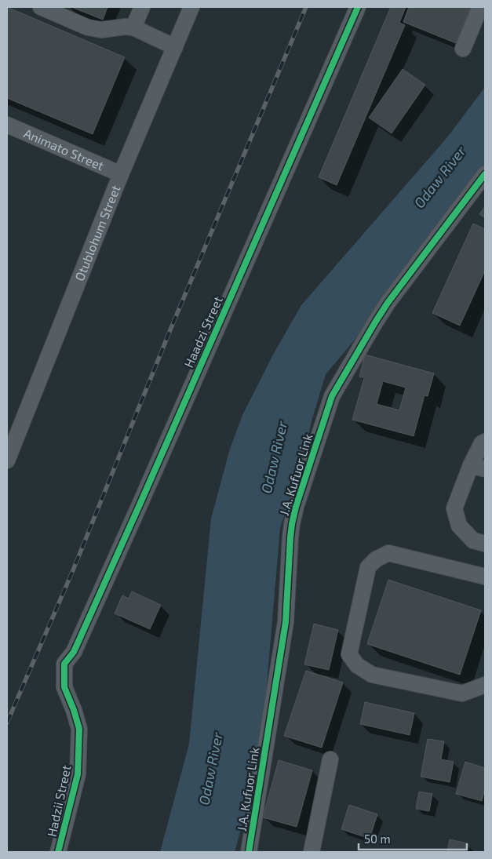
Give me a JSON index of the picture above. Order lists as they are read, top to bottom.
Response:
{
  "streets": {
    "street": [
      "Animato Street",
      "Otublohum Street",
      "Haadzi Street",
      "J.A. Kufuor Link",
      "Hadzii Street"
    ]
  },
  "crossings": [
    ["Animato Street", "Otublohum Street"],
    ["Haadzi Street", "Hadzii Street"]
  ],
  "water": ["Odaw River"],
  "scale_bar": "50 m"
}
